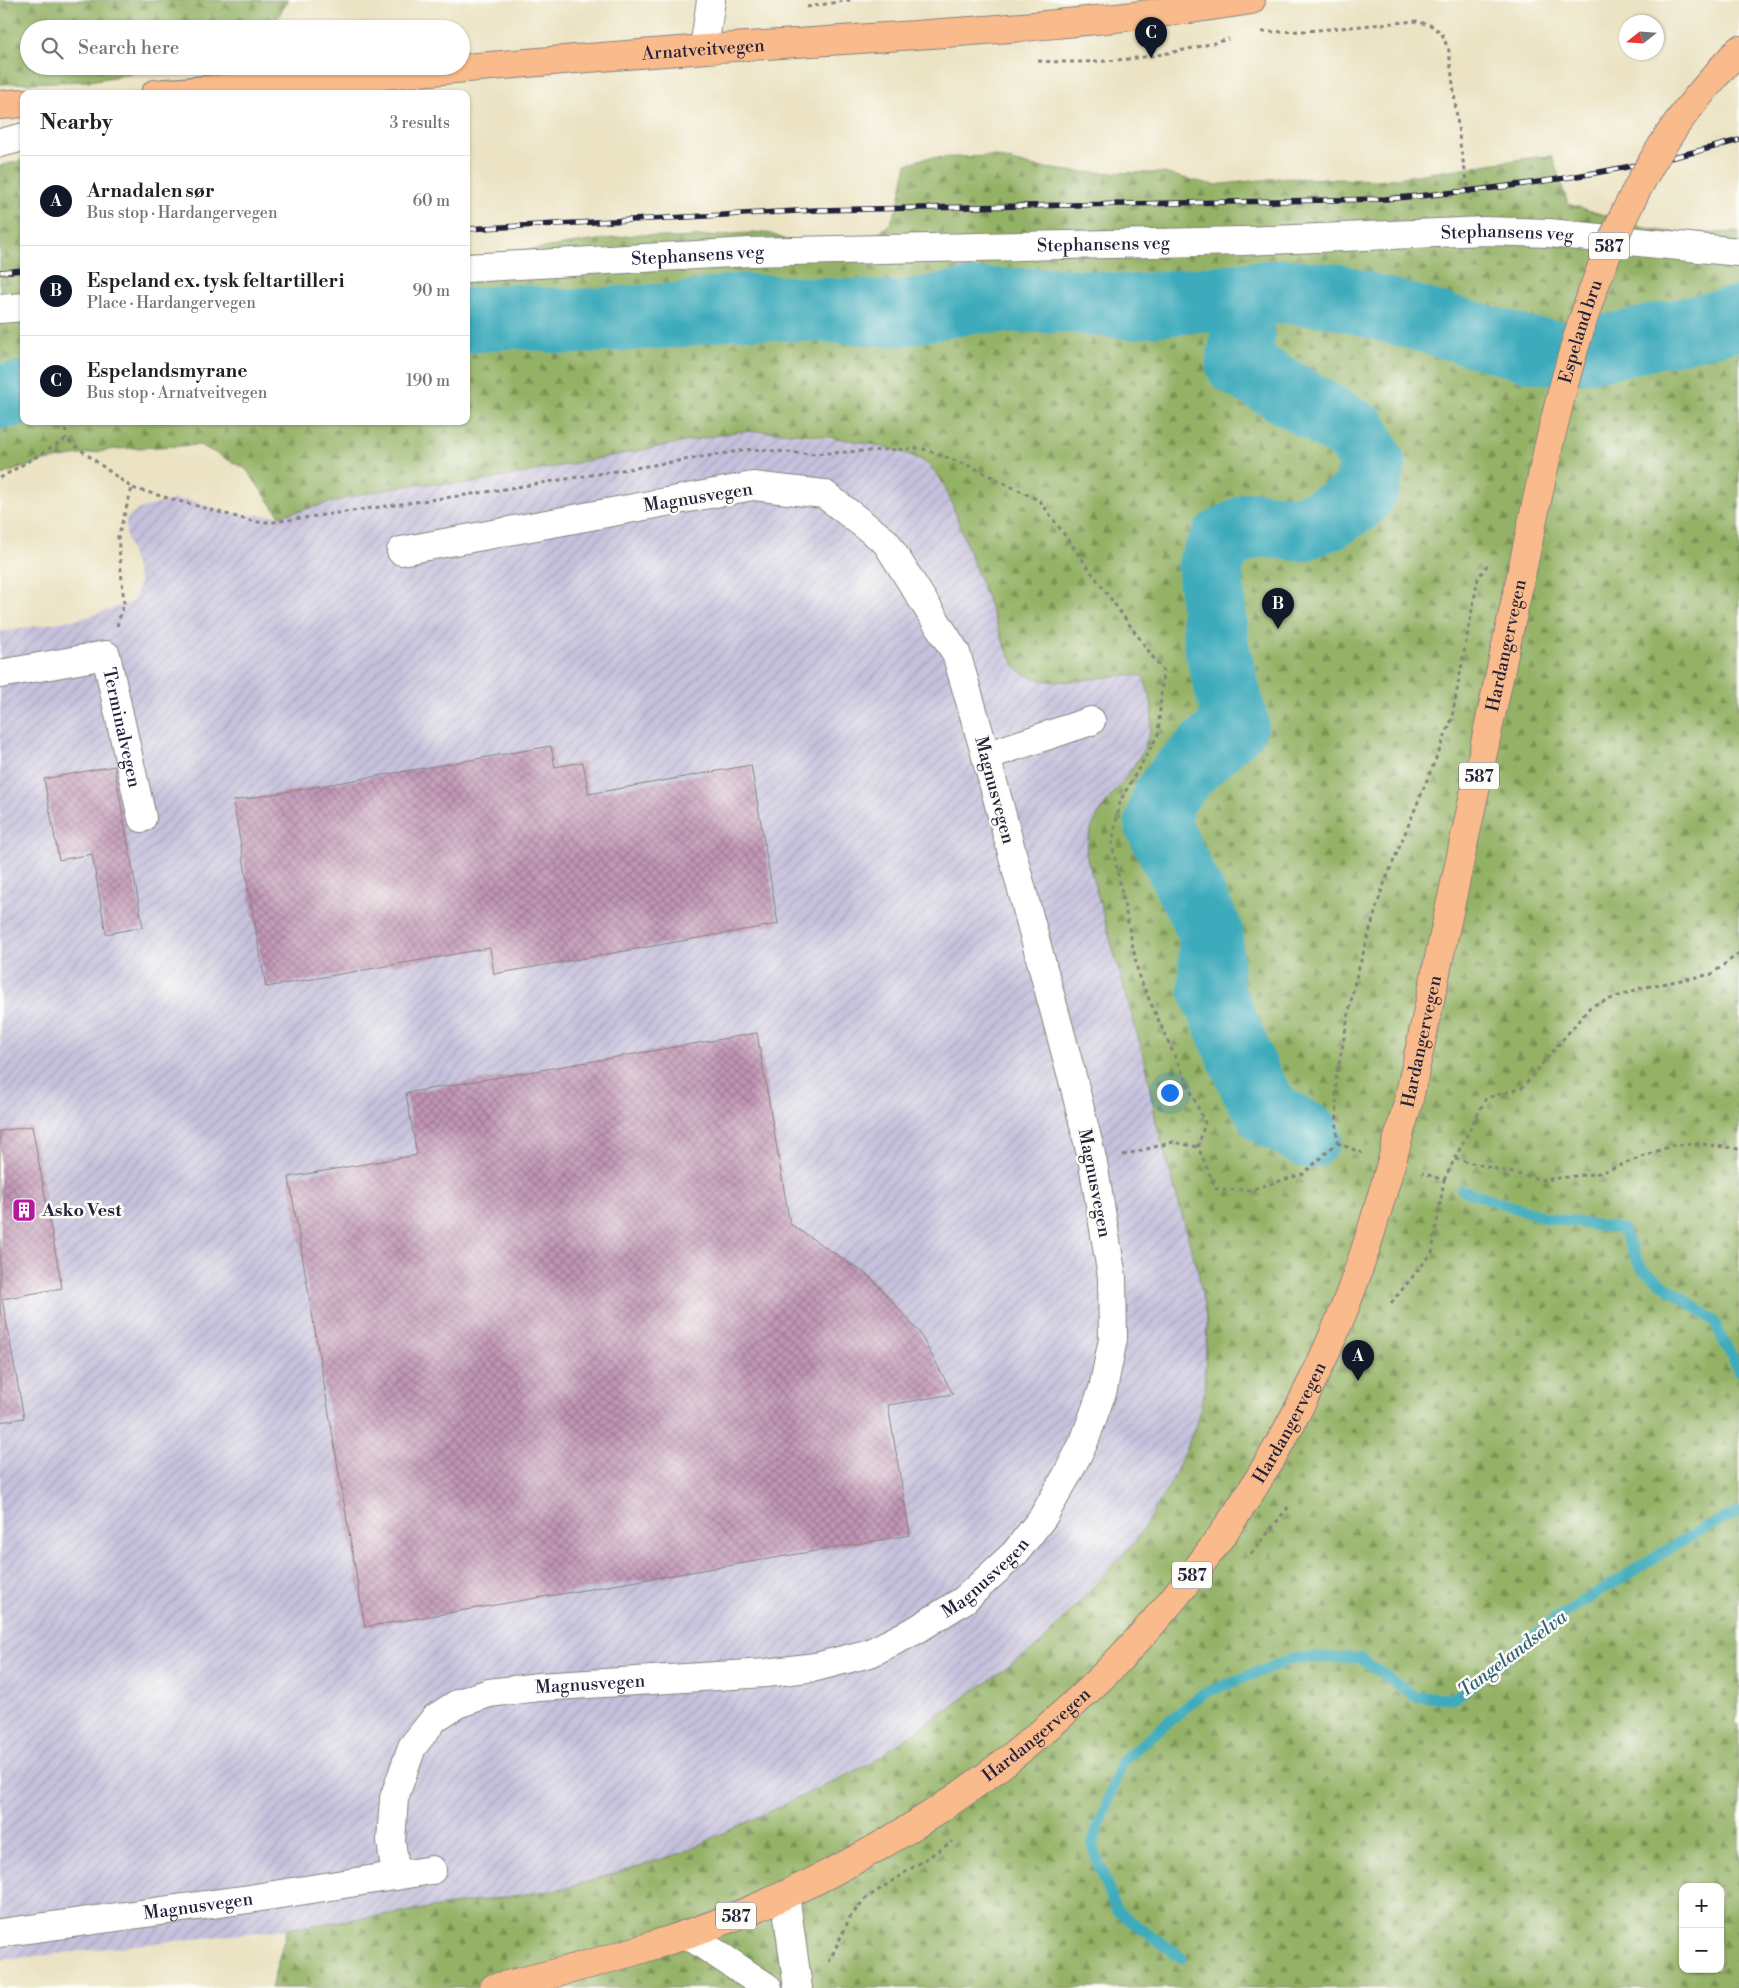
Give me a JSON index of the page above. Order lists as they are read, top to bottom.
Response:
{
  "streets": {
    "main road": [
      "Arnatveitvegen",
      "587",
      "Espeland bru",
      "Hardangervegen"
    ],
    "street": ["Stephansens veg", "Magnusvegen", "Terminalvegen"]
  },
  "crossings": [
    ["Espeland bru", "Hardangervegen"]
  ],
  "water": ["Tangelandselva"],
  "places": {
    "building": ["Asko Vest"]
  },
  "north": "left",
  "page": {
    "pins": ["C", "B", "A"],
    "search": "Search here",
    "heading": ["Nearby", "3 results"],
    "list": [
      {
        "mark": "A",
        "name": "Arnadalen sør",
        "note": "Bus stop · Hardangervegen",
        "value": "60 m"
      },
      {
        "mark": "B",
        "name": "Espeland ex. tysk feltartilleri",
        "note": "Place · Hardangervegen",
        "value": "90 m"
      },
      {
        "mark": "C",
        "name": "Espelandsmyrane",
        "note": "Bus stop · Arnatveitvegen",
        "value": "190 m"
      }
    ],
    "map_buttons": ["+", "−"]
  }
}
